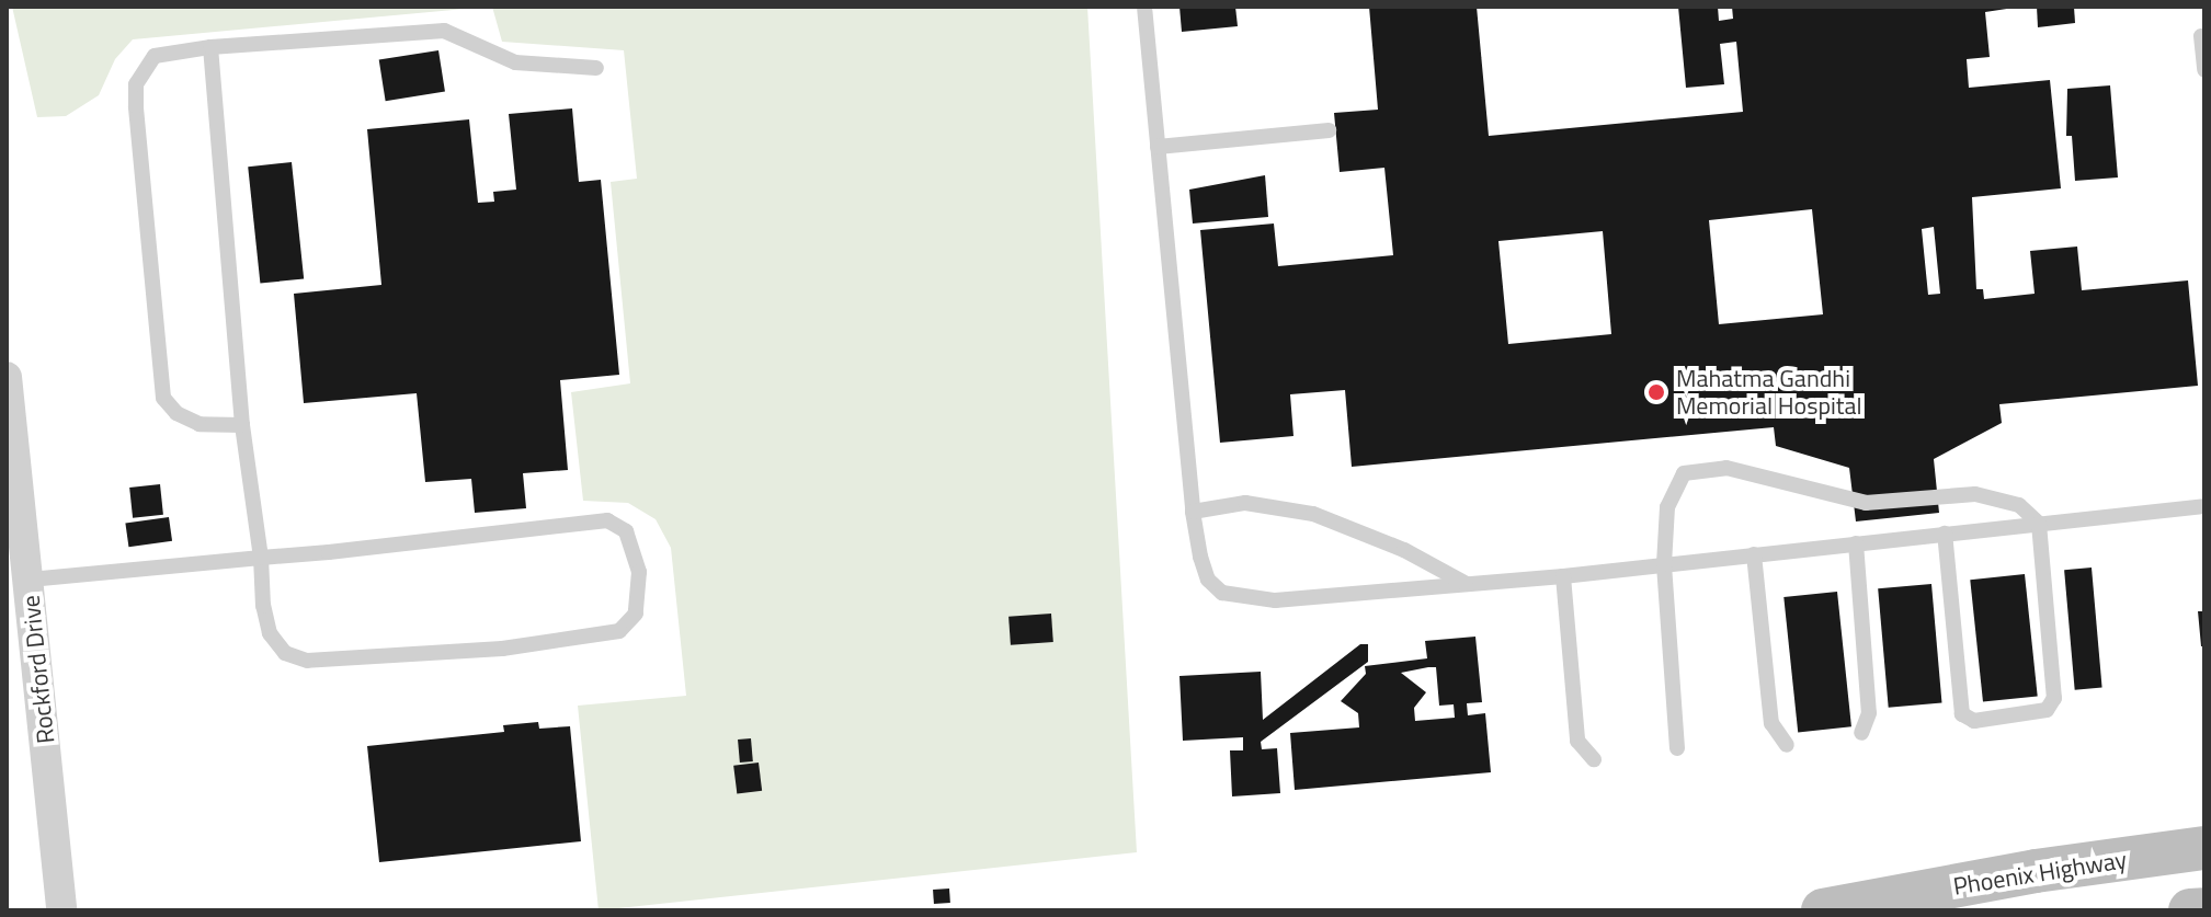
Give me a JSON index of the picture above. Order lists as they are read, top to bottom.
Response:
{
  "streets": {
    "main road": ["Phoenix Highway"],
    "street": ["Rockford Drive"]
  },
  "places": ["Mahatma Gandhi Memorial Hospital"]
}
